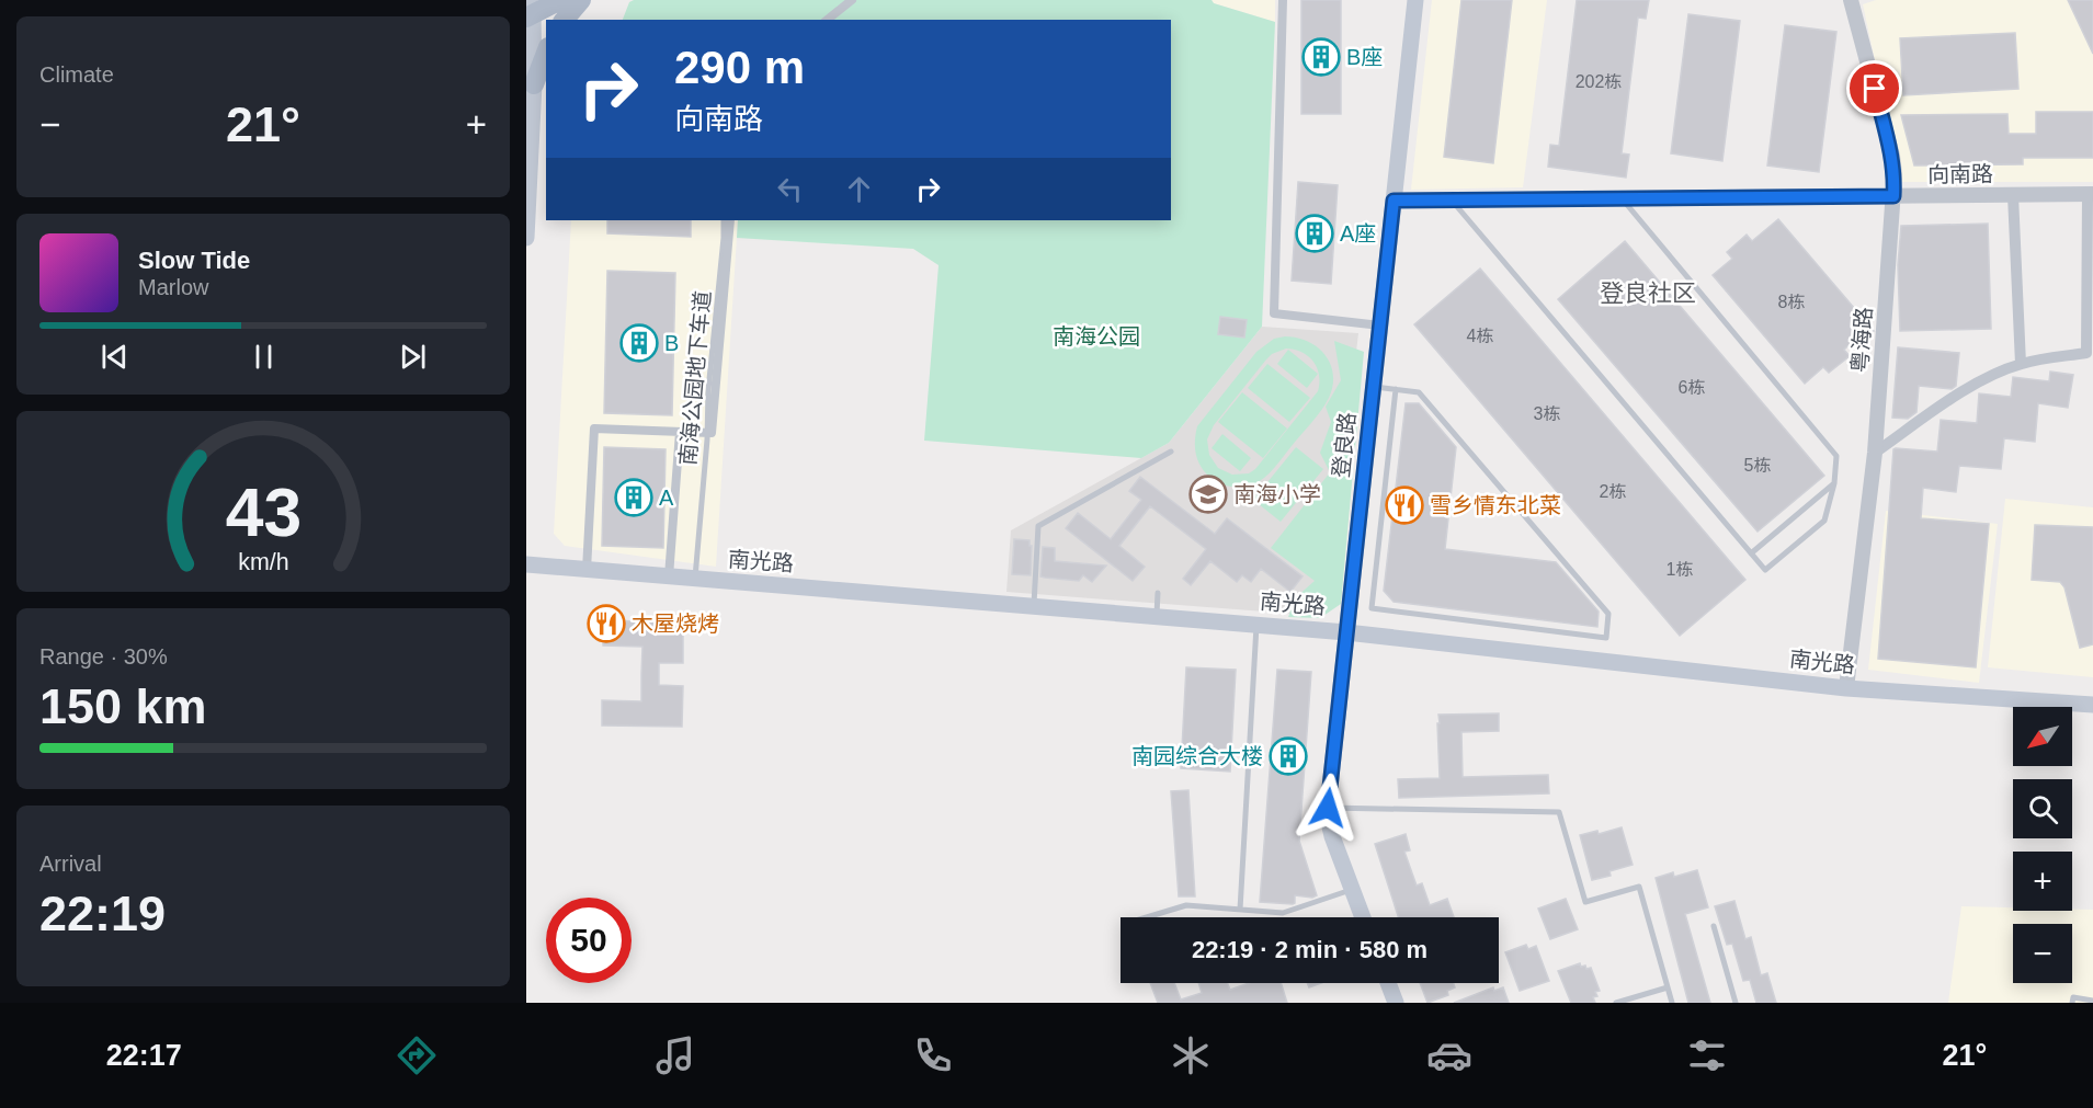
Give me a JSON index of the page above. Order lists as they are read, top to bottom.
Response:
{
  "streets": {
    "main road": ["登良路", "南光路"],
    "street": ["向南路", "粤海路"],
    "lane": ["南海公园地下车道"]
  },
  "crossings": [
    ["向南路", "粤海路"],
    ["向南路", "登良路"],
    ["粤海路", "南光路"],
    ["南海公园地下车道", "南光路"],
    ["登良路", "南光路"]
  ],
  "districts": ["登良社区"],
  "parks": ["南海公园"],
  "places": {
    "building": [
      "B座",
      "A座",
      "B",
      "A",
      "南园综合大楼"
    ],
    "school or university": ["南海小学"],
    "restaurant": ["雪乡情东北菜", "木屋烧烤"]
  },
  "house_numbers": [
    "202栋",
    "8栋",
    "4栋",
    "6栋",
    "3栋",
    "5栋",
    "2栋",
    "1栋"
  ],
  "north": "bottom left",
  "page": {
    "tile": [
      "Climate",
      ["Range · 30%", "150 km"],
      ["Arrival", "22:19"]
    ],
    "turn": ["290 m", "向南路"],
    "heat": ["−", "21°", "+"],
    "song": ["Slow Tide", "Marlow"],
    "map_buttons": ["+", "−"],
    "limit": "50",
    "trip": "22:19 · 2 min · 580 m",
    "tabs": ["22:17", "21°"],
    "gauge": ["43", "km/h"]
  }
}
